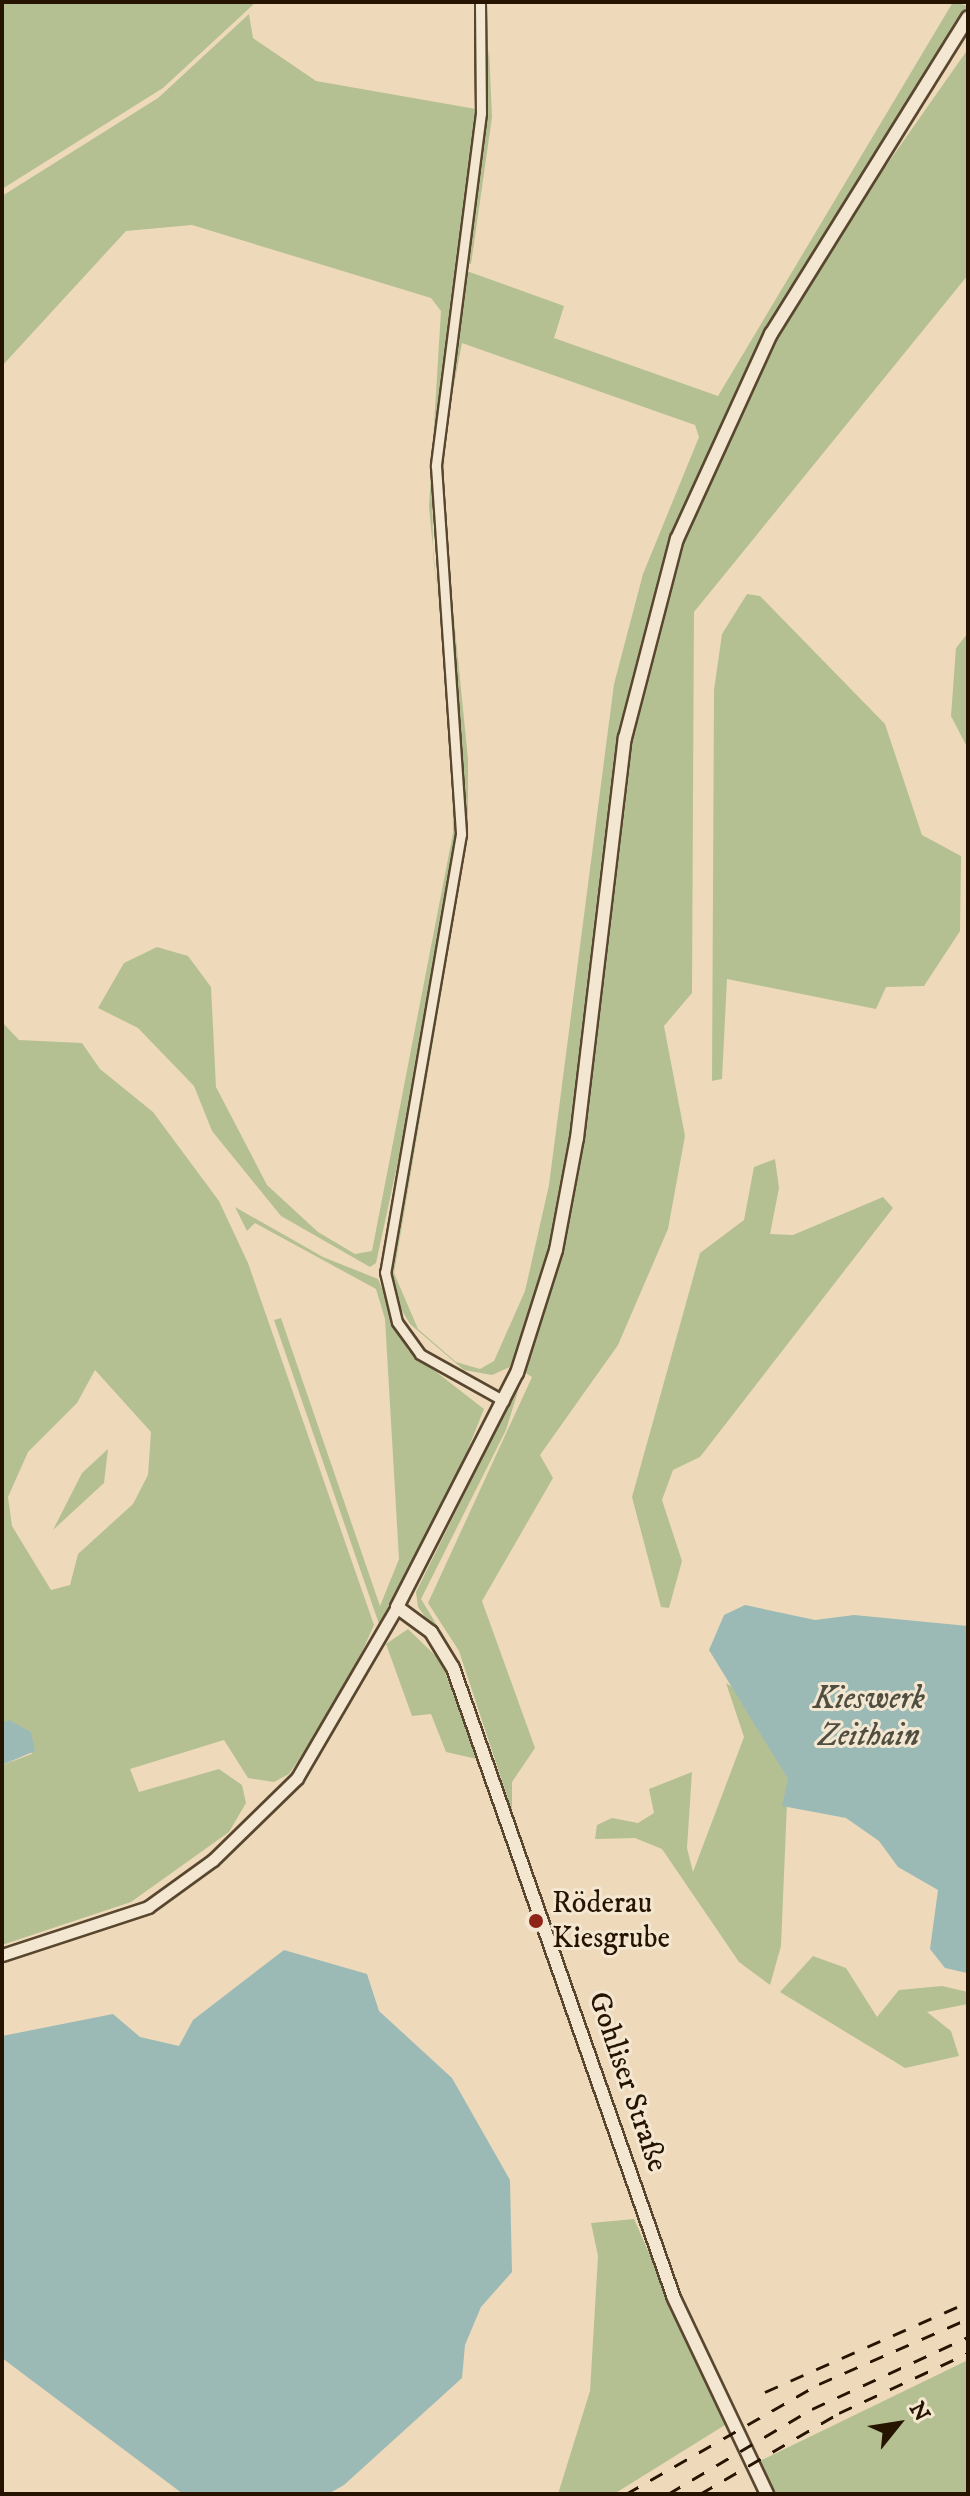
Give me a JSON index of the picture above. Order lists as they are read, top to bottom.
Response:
{
  "streets": {
    "main road": ["Gohliser Straße"]
  },
  "water": ["Kieswerk Zeithain"],
  "places": ["Röderau Kiesgrube"],
  "north": "top right"
}
